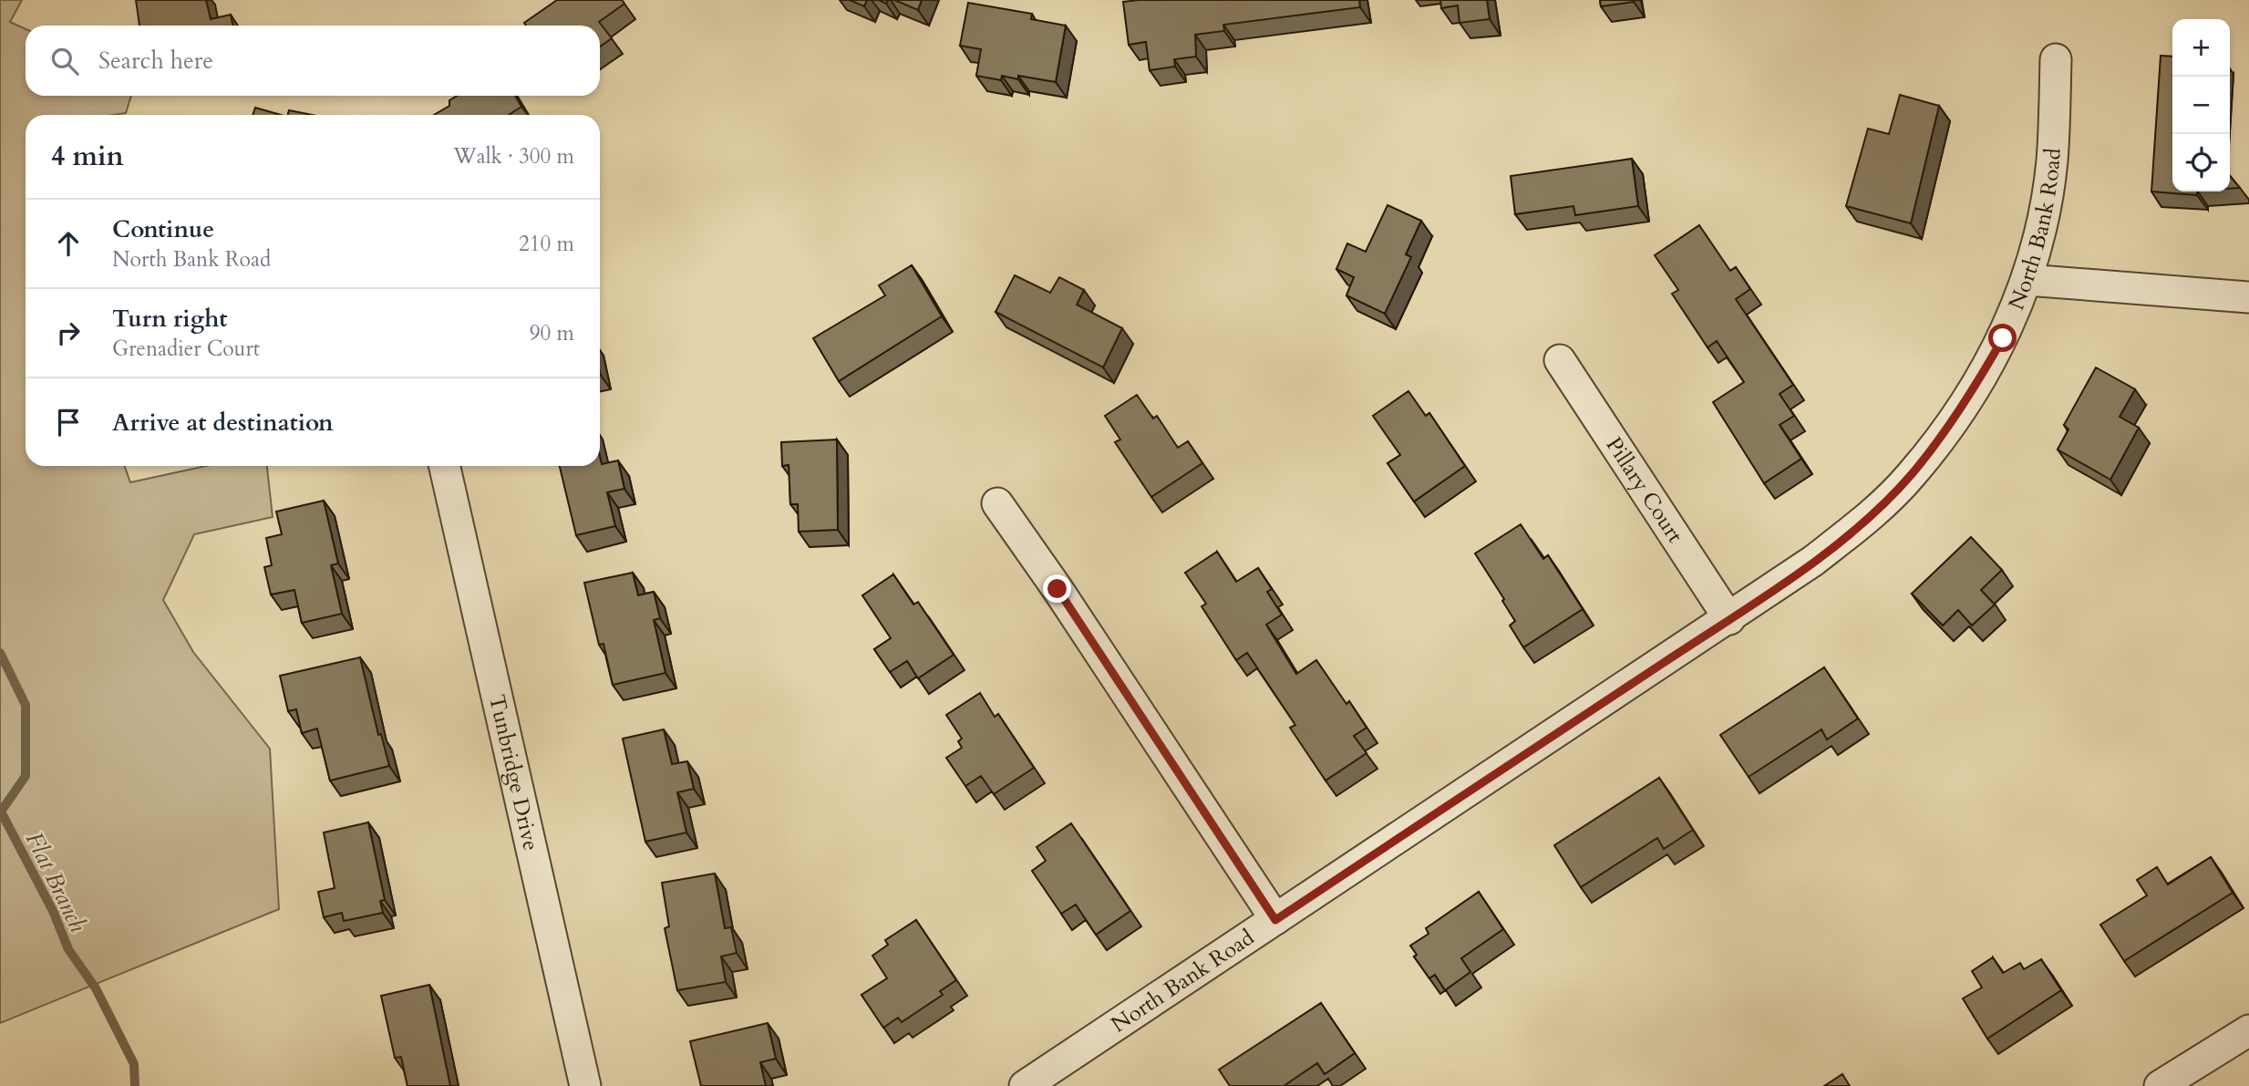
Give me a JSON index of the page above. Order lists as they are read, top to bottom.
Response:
{
  "streets": {
    "street": ["North Bank Road", "Pillary Court", "Tunbridge Drive"]
  },
  "crossings": [
    ["North Bank Road", "Pillary Court"]
  ],
  "water": ["Flat Branch"],
  "page": {
    "map_buttons": ["+", "−"],
    "search": "Search here",
    "heading": ["4 min", "Walk · 300 m"],
    "list": [
      ["Continue", "North Bank Road", "210 m"],
      ["Turn right", "Grenadier Court", "90 m"],
      "Arrive at destination"
    ]
  }
}
